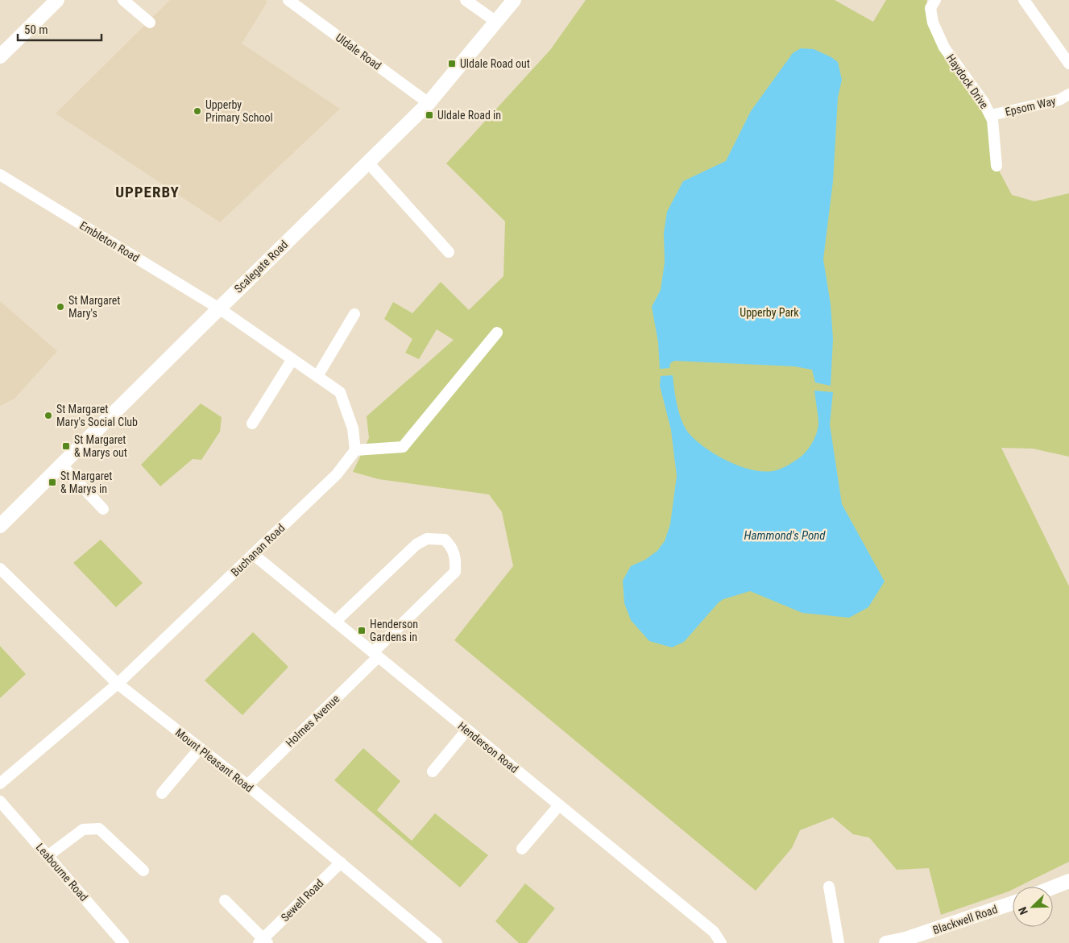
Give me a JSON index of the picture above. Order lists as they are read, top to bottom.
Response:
{
  "streets": {
    "street": [
      "Uldale Road",
      "Haydock Drive",
      "Epsom Way",
      "Embleton Road",
      "Scalegate Road",
      "Buchanan Road",
      "Holmes Avenue",
      "Henderson Road",
      "Mount Pleasant Road",
      "Leabourne Road",
      "Sewell Road",
      "Blackwell Road"
    ]
  },
  "crossings": [
    ["Uldale Road", "Scalegate Road"],
    ["Haydock Drive", "Epsom Way"],
    ["Embleton Road", "Scalegate Road"],
    ["Buchanan Road", "Henderson Road"],
    ["Buchanan Road", "Mount Pleasant Road"],
    ["Holmes Avenue", "Henderson Road"],
    ["Holmes Avenue", "Mount Pleasant Road"],
    ["Mount Pleasant Road", "Sewell Road"]
  ],
  "districts": ["UPPERBY"],
  "water": ["Hammond's Pond"],
  "parks": ["Upperby Park"],
  "places": {
    "transit": [
      "Uldale Road out",
      "Uldale Road in",
      "St Margaret & Marys out",
      "St Margaret & Marys in",
      "Henderson Gardens in"
    ],
    "other": ["Upperby Primary School", "St Margaret Mary's", "St Margaret Mary's Social Club"]
  },
  "scale_bar": "50 m",
  "north": "bottom left"
}
